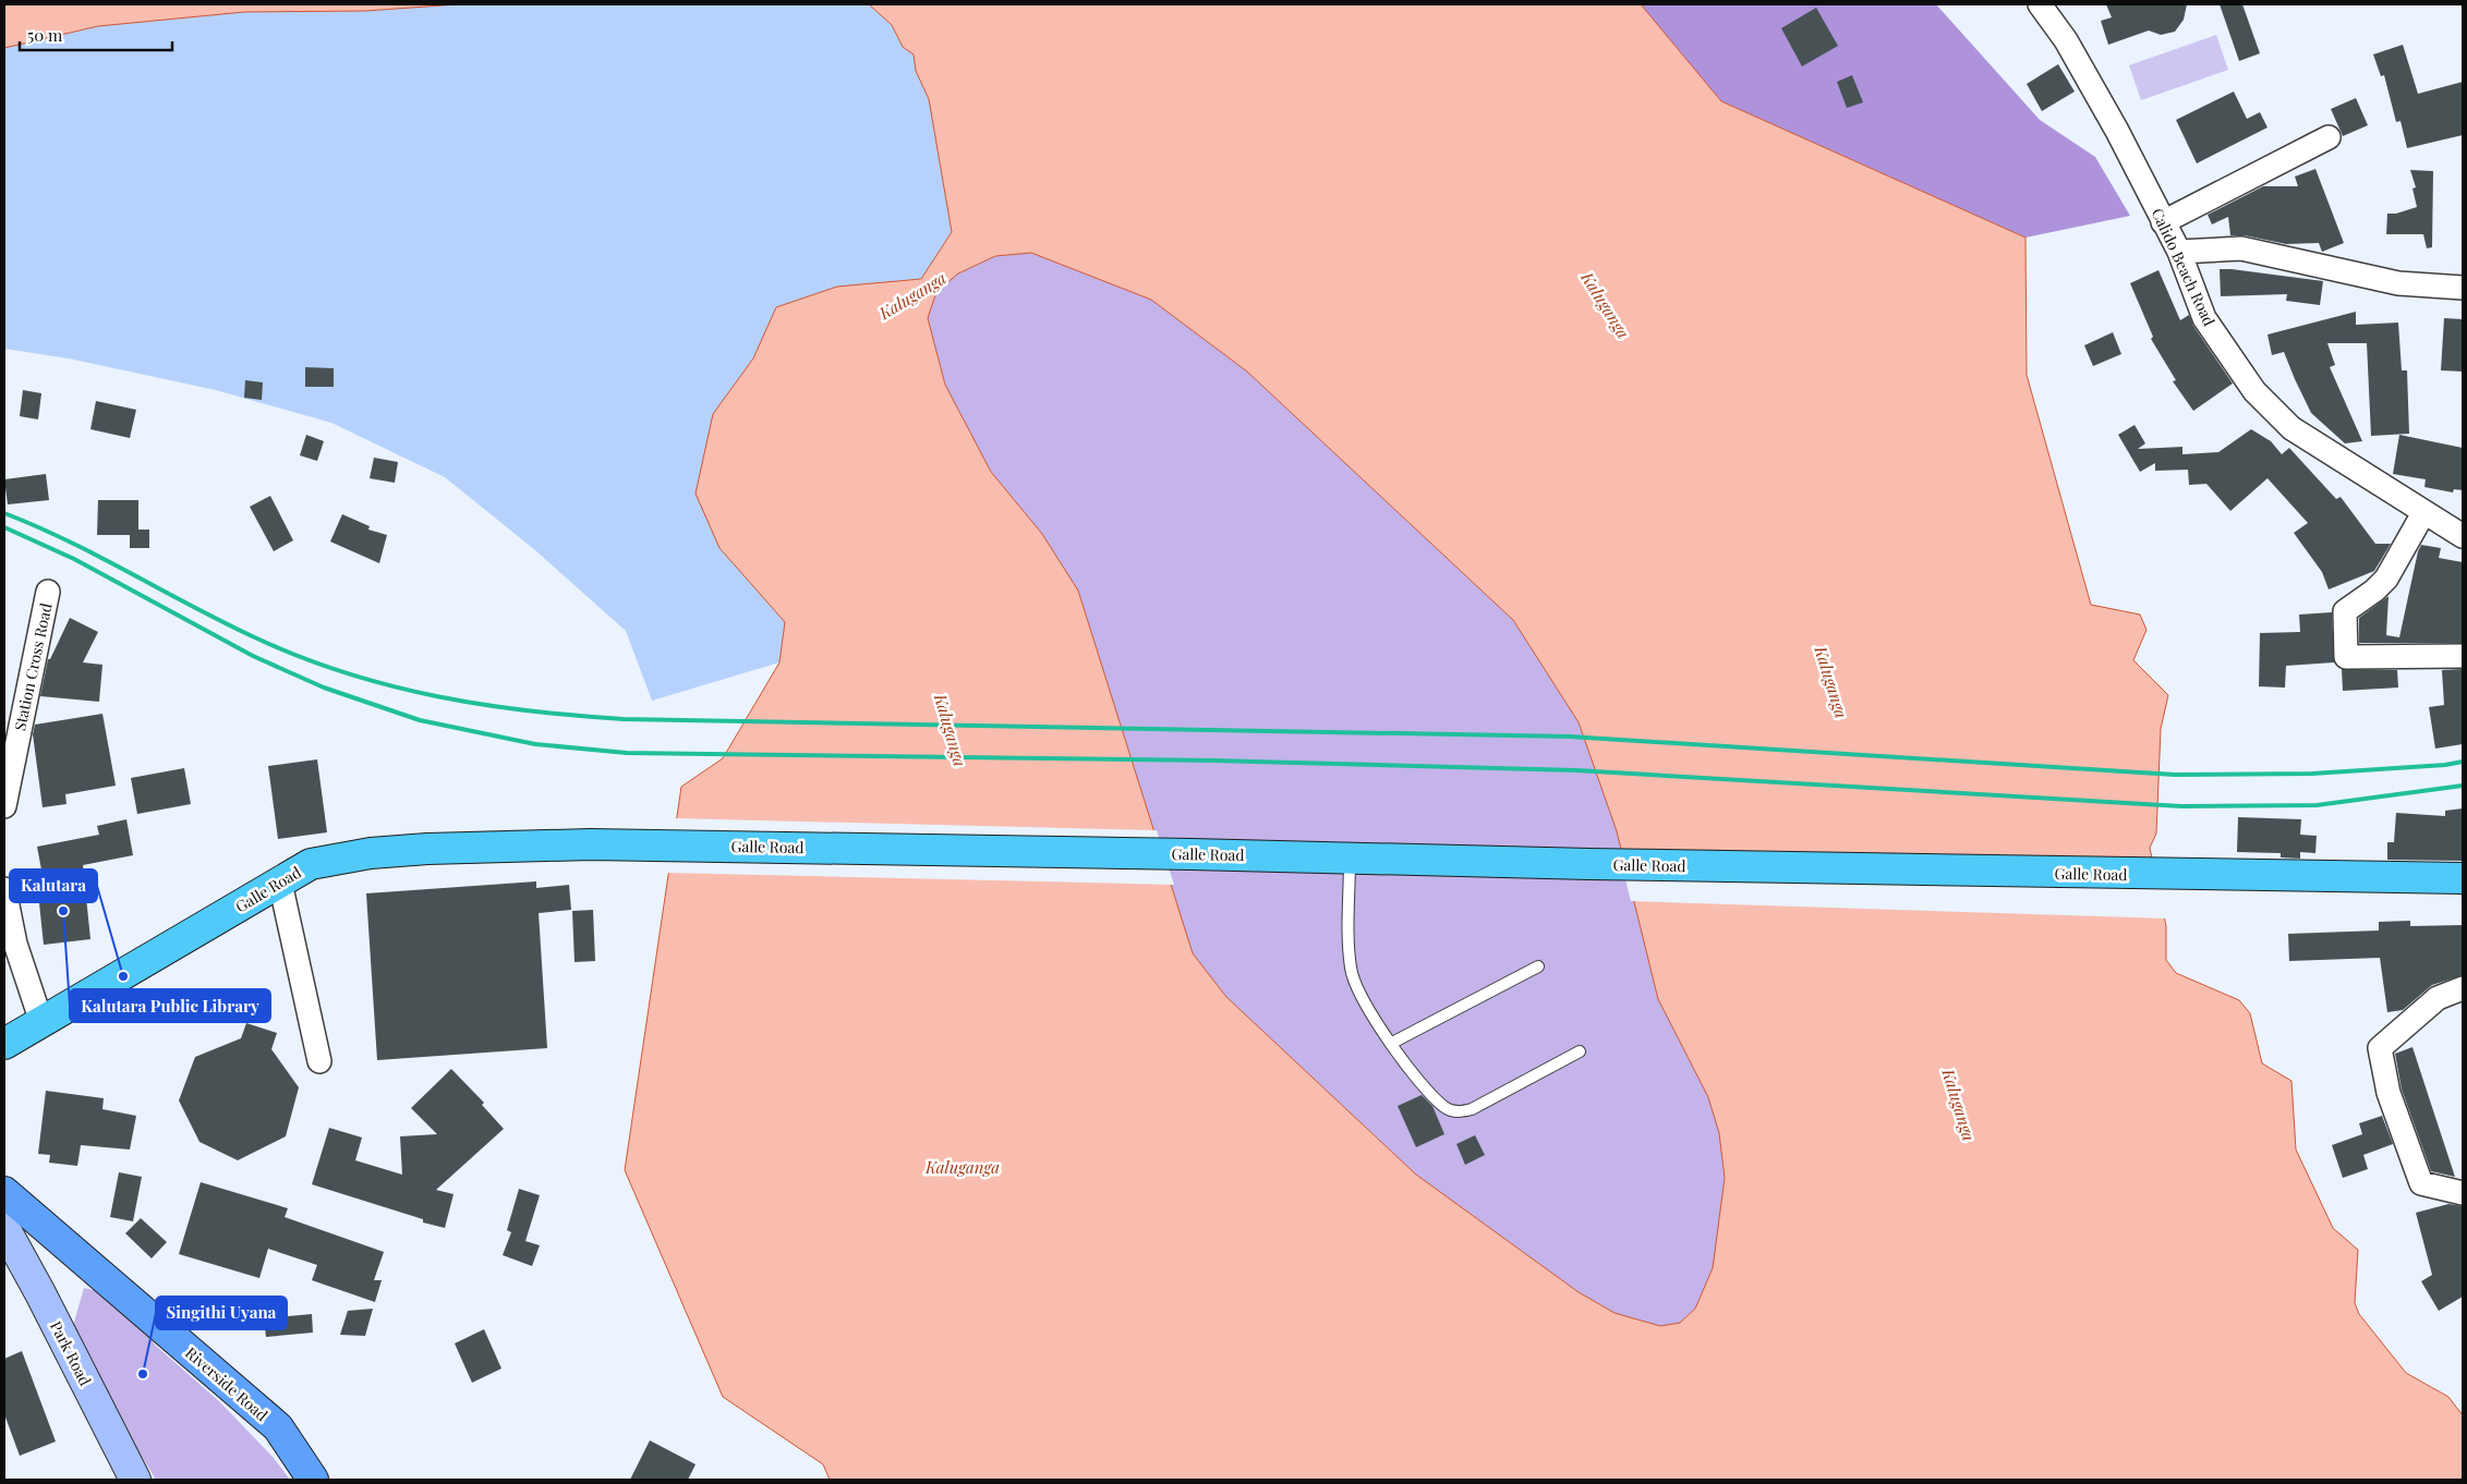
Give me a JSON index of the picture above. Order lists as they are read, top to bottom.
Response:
{
  "streets": {
    "highway": ["Galle Road"],
    "main road": ["Riverside Road"],
    "street": ["Calido Beach Road", "Station Cross Road", "Park Road"]
  },
  "water": ["Kaluganga"],
  "places": ["Kalutara Public Library", "Kalutara", "Singithi Uyana"],
  "scale_bar": "50 m"
}
